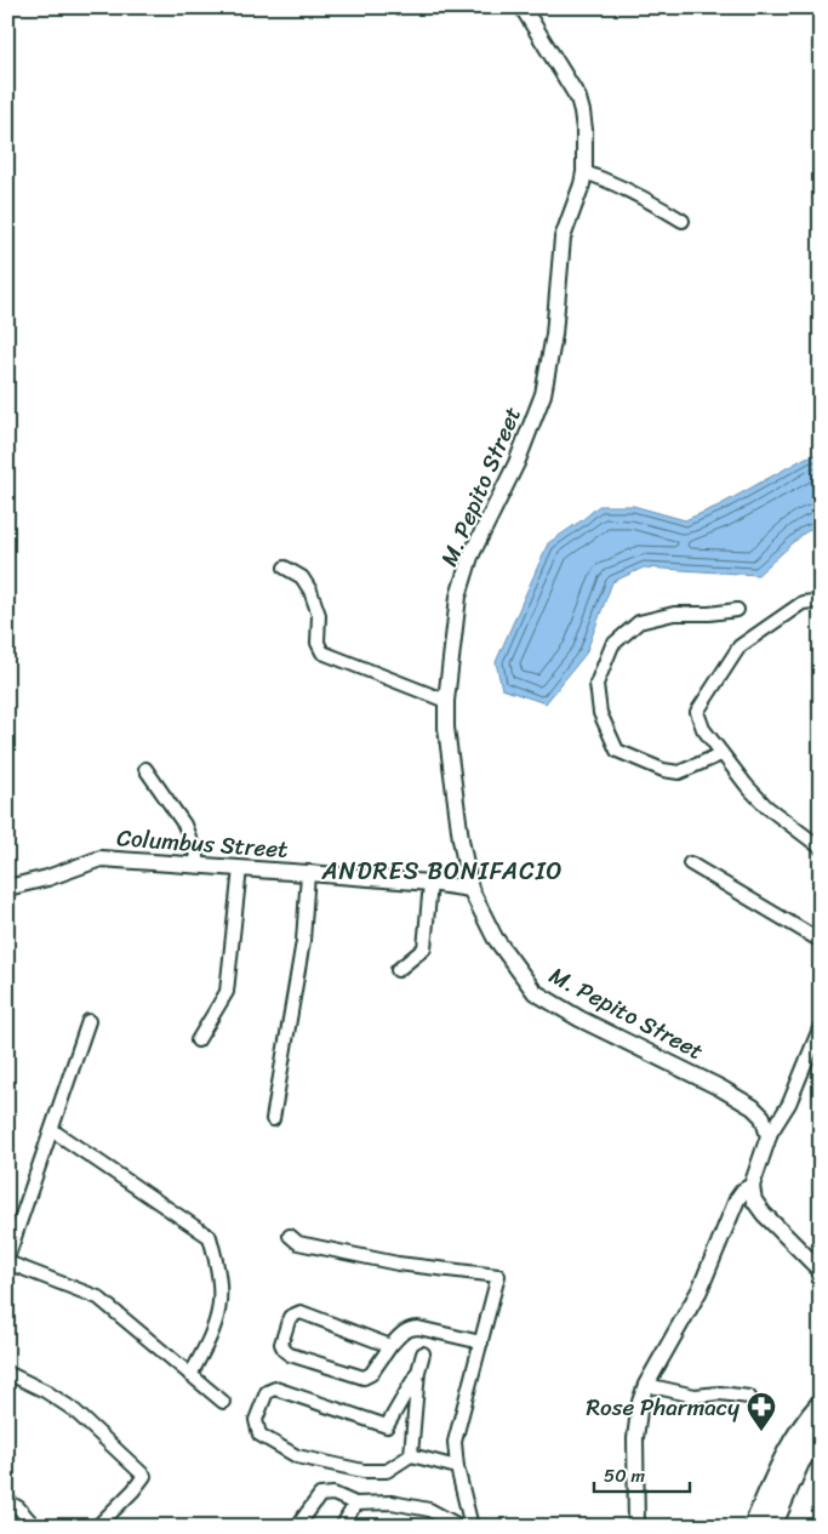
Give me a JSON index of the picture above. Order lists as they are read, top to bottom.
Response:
{
  "streets": {
    "street": ["M. Pepito Street", "Columbus Street"]
  },
  "crossings": [
    ["M. Pepito Street", "Columbus Street"]
  ],
  "districts": ["ANDRES BONIFACIO"],
  "places": {
    "pharmacy": ["Rose Pharmacy"]
  },
  "scale_bar": "50 m"
}
